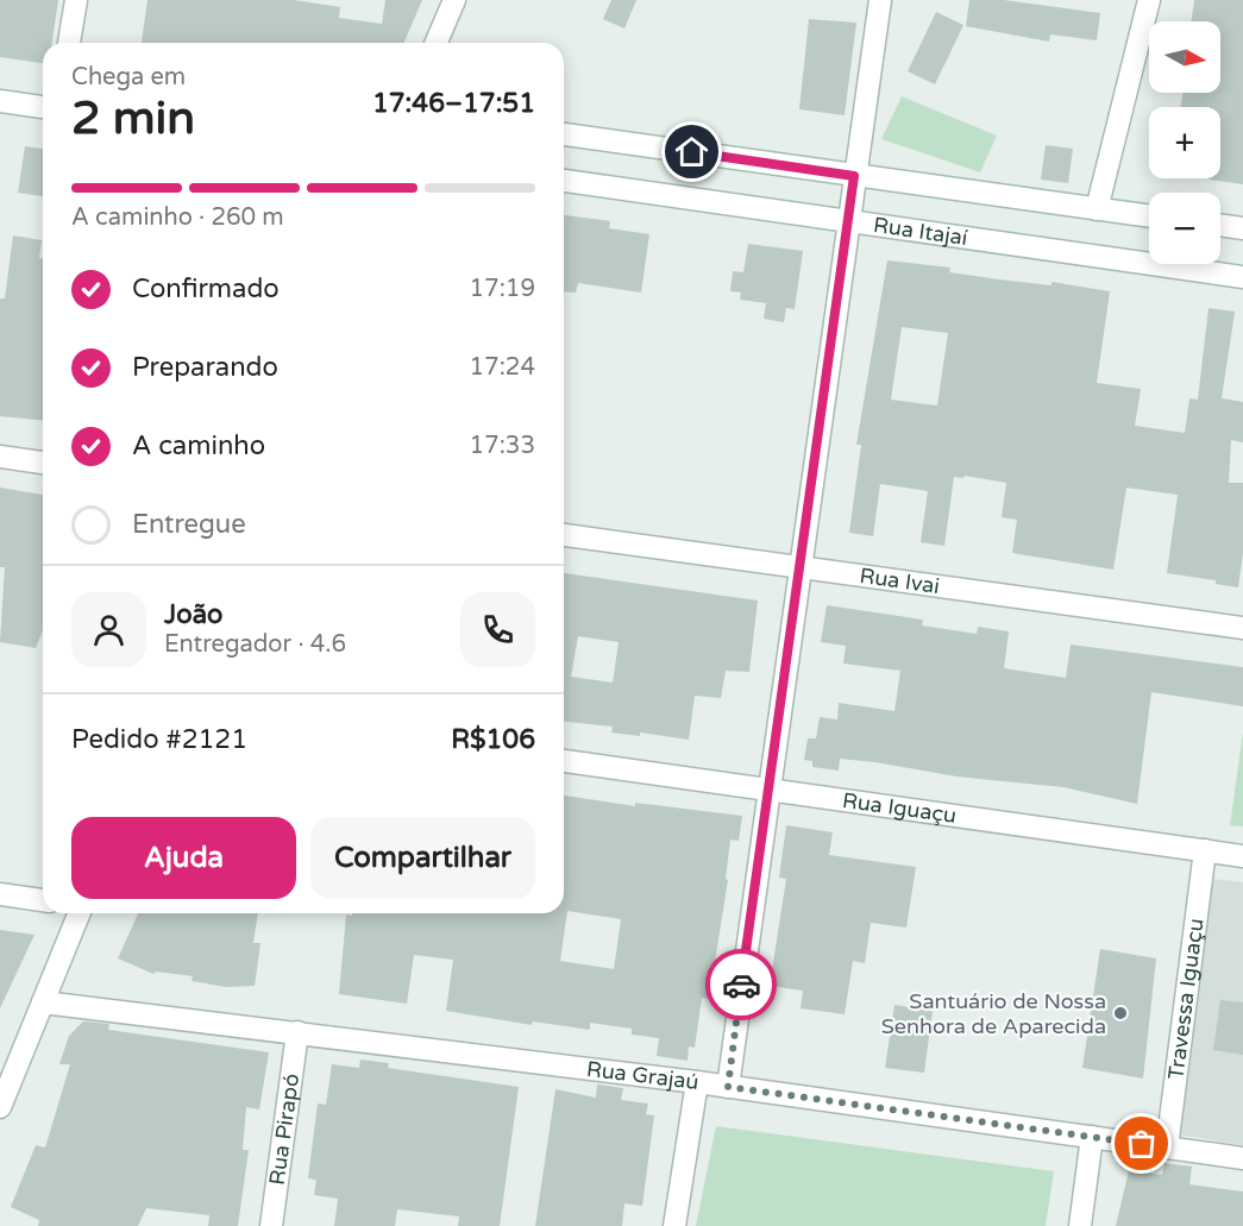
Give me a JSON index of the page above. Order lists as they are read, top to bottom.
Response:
{
  "streets": {
    "street": [
      "Rua Itajaí",
      "Rua Ivai",
      "Rua Iguaçu",
      "Travessa Iguaçu",
      "Rua Grajaú",
      "Rua Pirapó"
    ]
  },
  "crossings": [
    ["Rua Iguaçu", "Travessa Iguaçu"],
    ["Travessa Iguaçu", "Rua Grajaú"],
    ["Rua Grajaú", "Rua Pirapó"]
  ],
  "places": ["Santuário de Nossa Senhora de Aparecida"],
  "north": "right",
  "page": {
    "map_buttons": ["+", "−"],
    "heading": ["2 min", "Chega em", "17:46–17:51"],
    "panel": [
      "João",
      "Entregador · 4.6",
      "Pedido #2121",
      "R$106"
    ],
    "bar": "A caminho · 260 m",
    "list": [
      ["Confirmado", "17:19"],
      ["Preparando", "17:24"],
      ["A caminho", "17:33"],
      "Entregue"
    ],
    "buttons": ["Ajuda", "Compartilhar"]
  }
}
